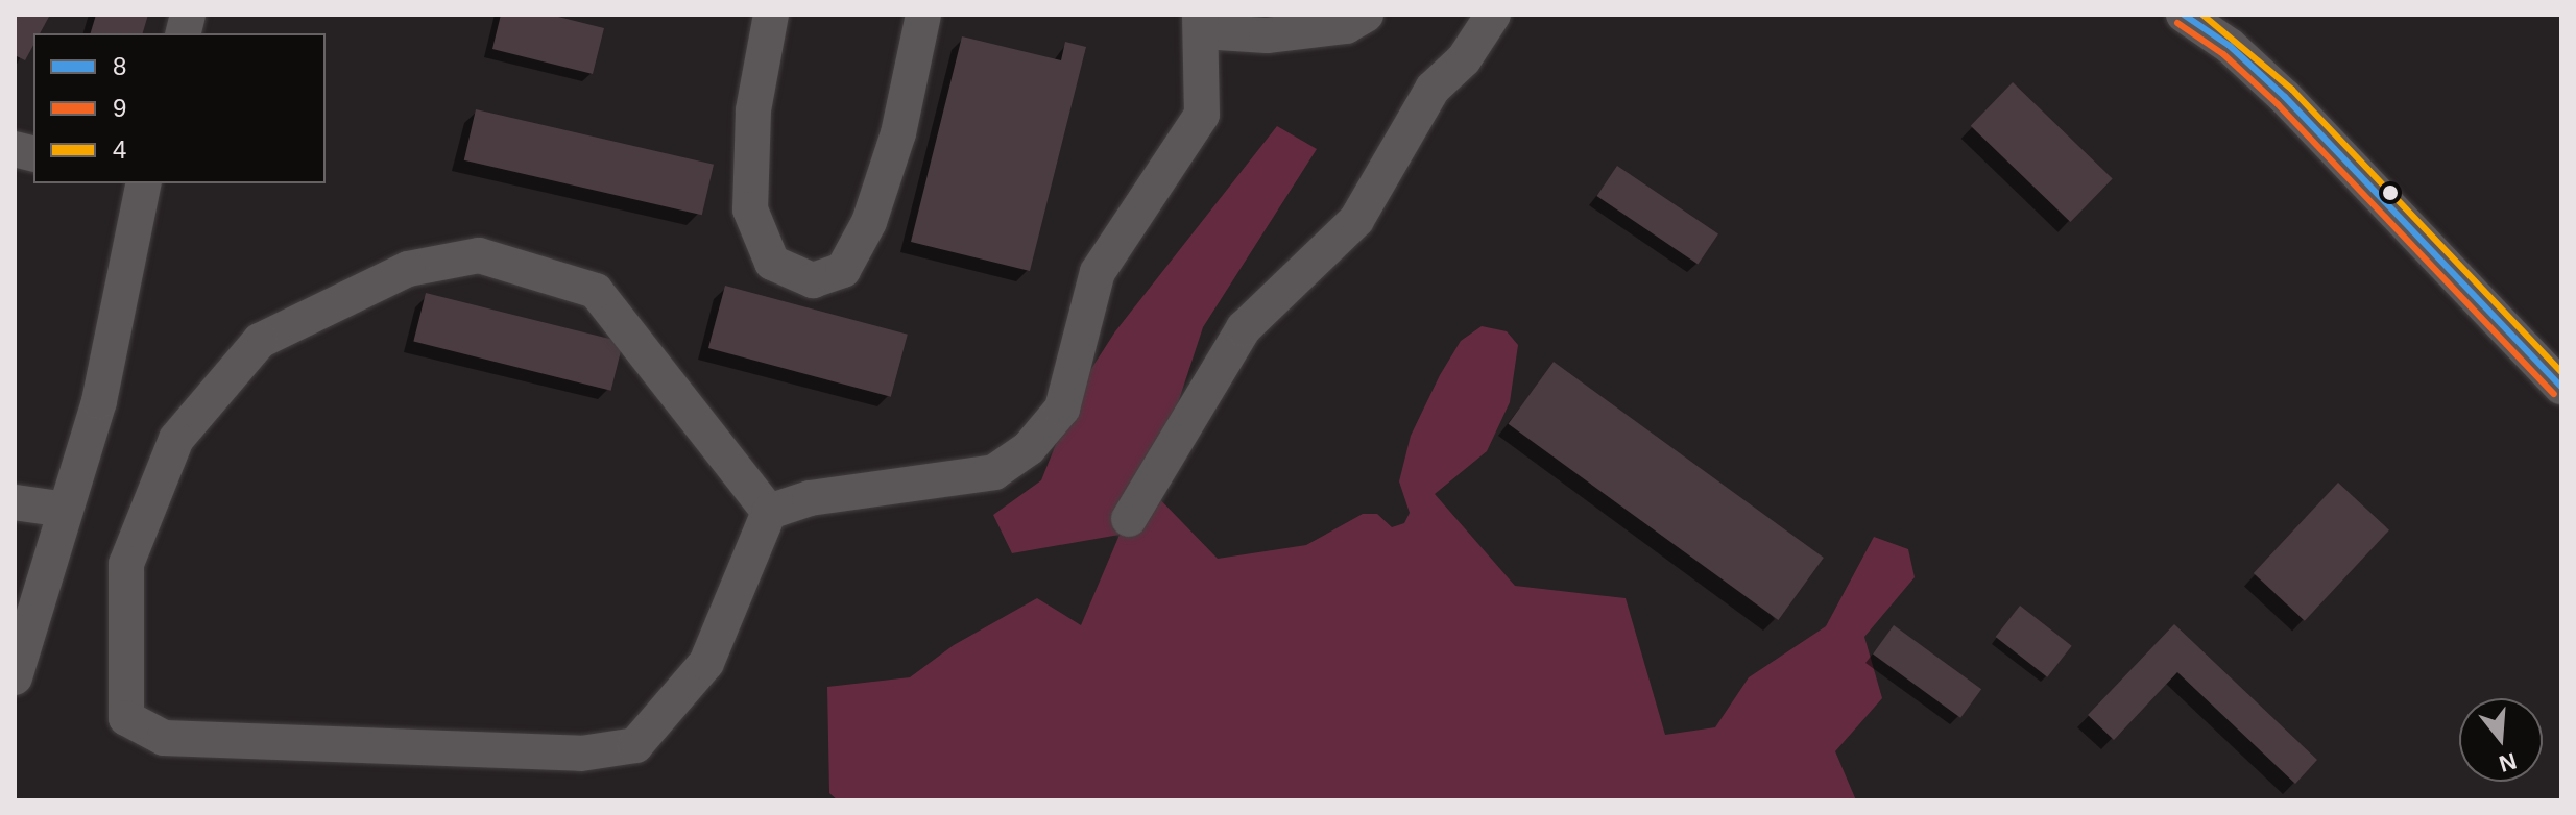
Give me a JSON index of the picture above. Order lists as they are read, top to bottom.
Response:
{
  "lines": ["transit line 8", "transit line 4", "transit line 9"],
  "legend": ["8", "9", "4"],
  "north": "bottom"
}
